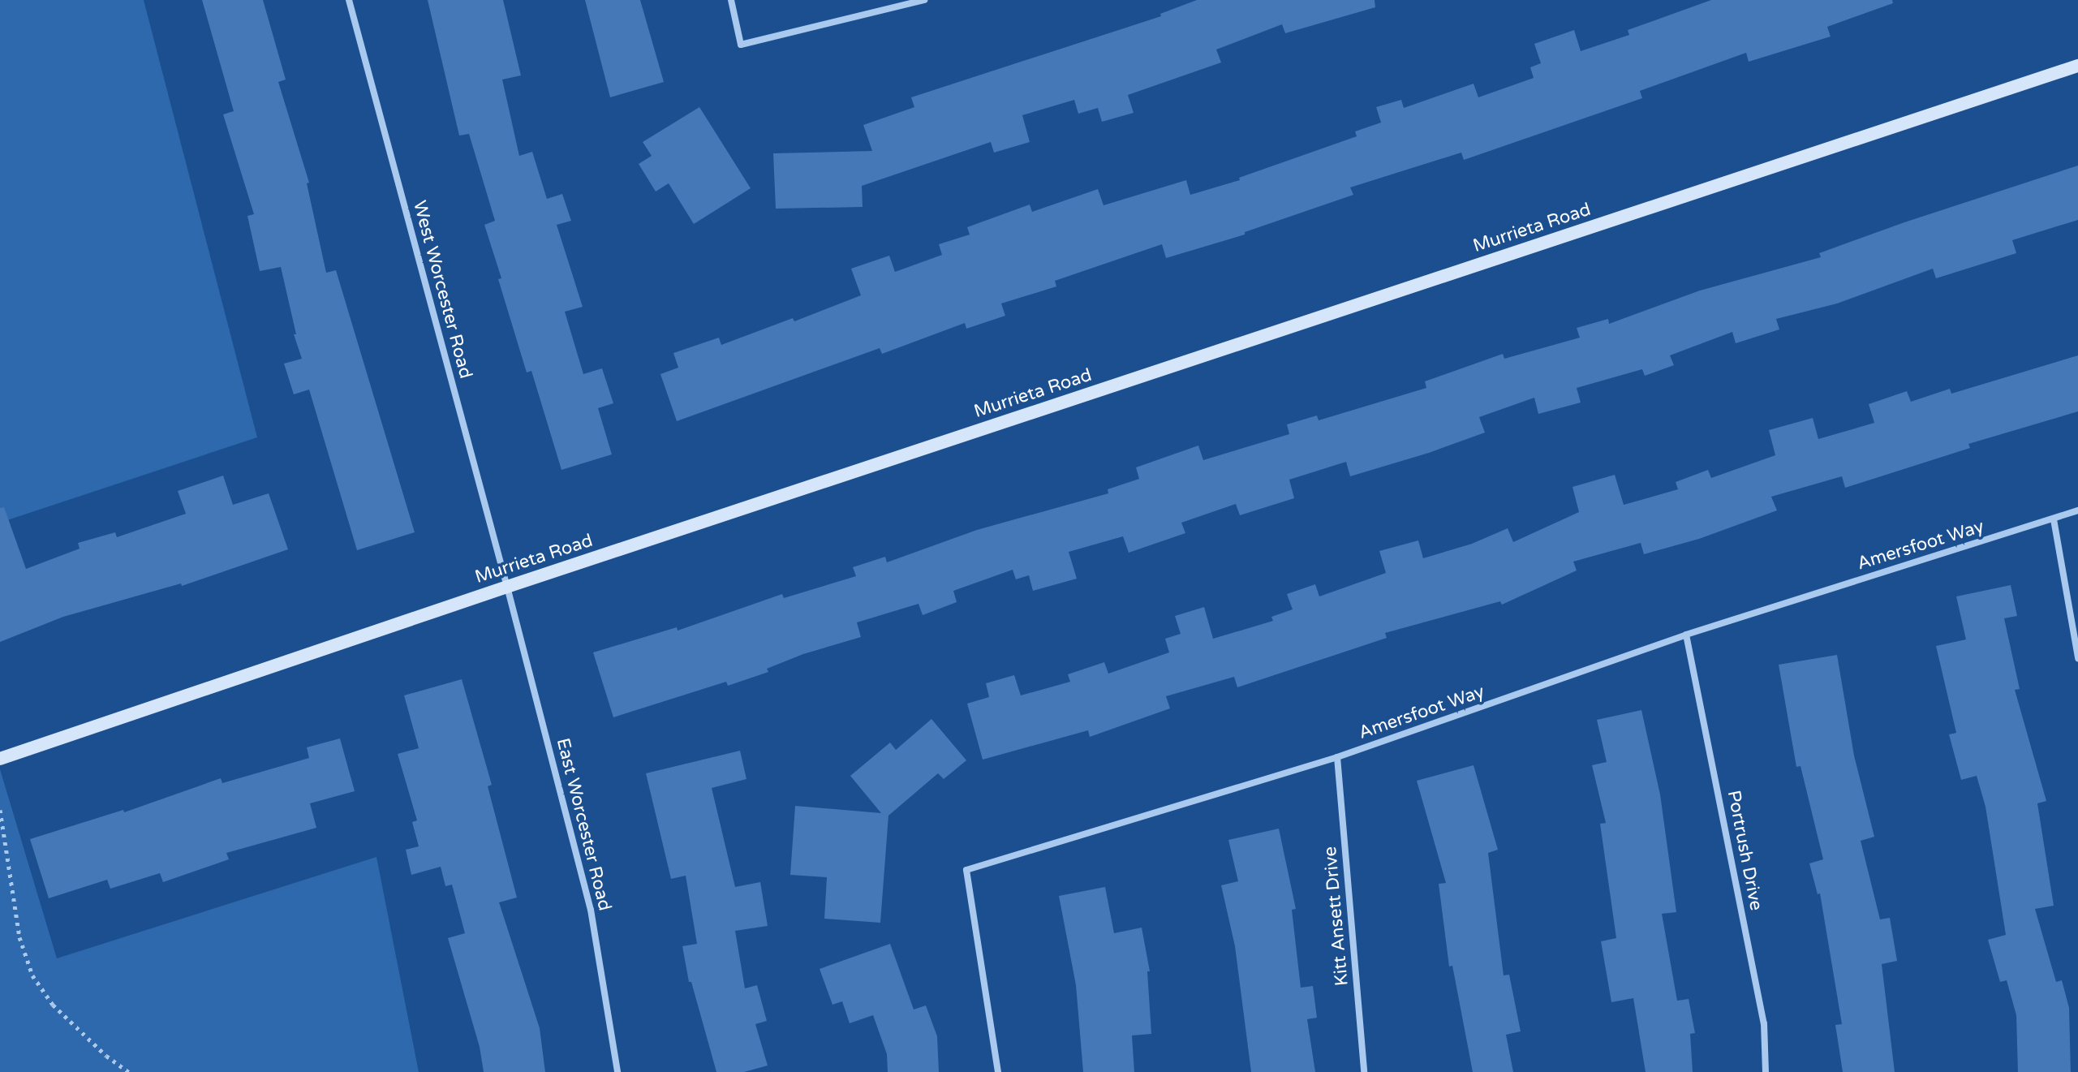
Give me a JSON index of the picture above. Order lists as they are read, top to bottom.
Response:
{
  "streets": {
    "main road": ["Murrieta Road"],
    "street": [
      "West Worcester Road",
      "Amersfoot Way",
      "East Worcester Road",
      "Portrush Drive",
      "Kitt Ansett Drive"
    ]
  },
  "crossings": [
    ["Murrieta Road", "West Worcester Road"],
    ["Murrieta Road", "East Worcester Road"],
    ["West Worcester Road", "East Worcester Road"],
    ["Amersfoot Way", "Portrush Drive"],
    ["Amersfoot Way", "Kitt Ansett Drive"]
  ]
}
